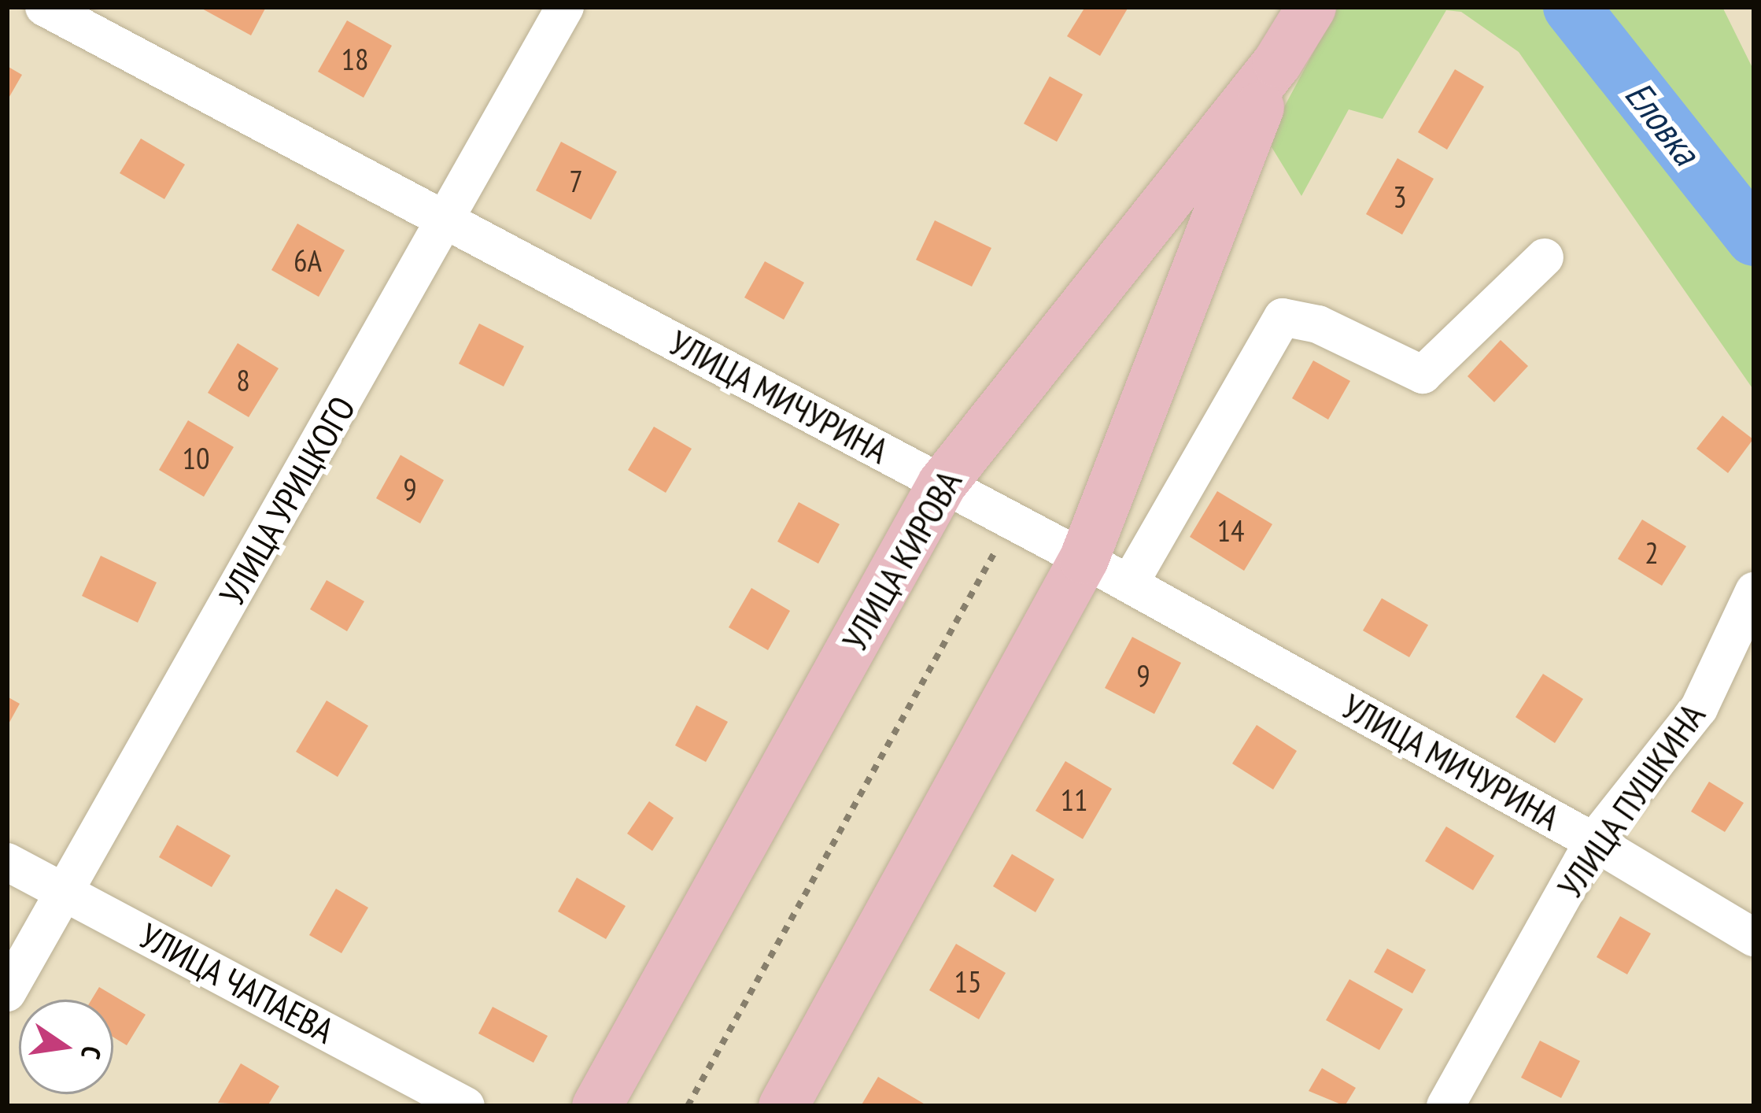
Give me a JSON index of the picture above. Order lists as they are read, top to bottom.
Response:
{
  "streets": {
    "main road": ["УЛИЦА КИРОВА"],
    "street": [
      "УЛИЦА МИЧУРИНА",
      "УЛИЦА УРИЦКОГО",
      "УЛИЦА ПУШКИНА",
      "УЛИЦА ЧАПАЕВА"
    ]
  },
  "crossings": [
    ["УЛИЦА МИЧУРИНА", "УЛИЦА УРИЦКОГО"],
    ["УЛИЦА МИЧУРИНА", "УЛИЦА КИРОВА"],
    ["УЛИЦА МИЧУРИНА", "УЛИЦА ПУШКИНА"],
    ["УЛИЦА УРИЦКОГО", "УЛИЦА ЧАПАЕВА"]
  ],
  "water": ["Еловка"],
  "house_numbers": [
    "18",
    "7",
    "3",
    "6А",
    "8",
    "10",
    "9",
    "14",
    "2",
    "9",
    "11",
    "15"
  ],
  "north": "right"
}
